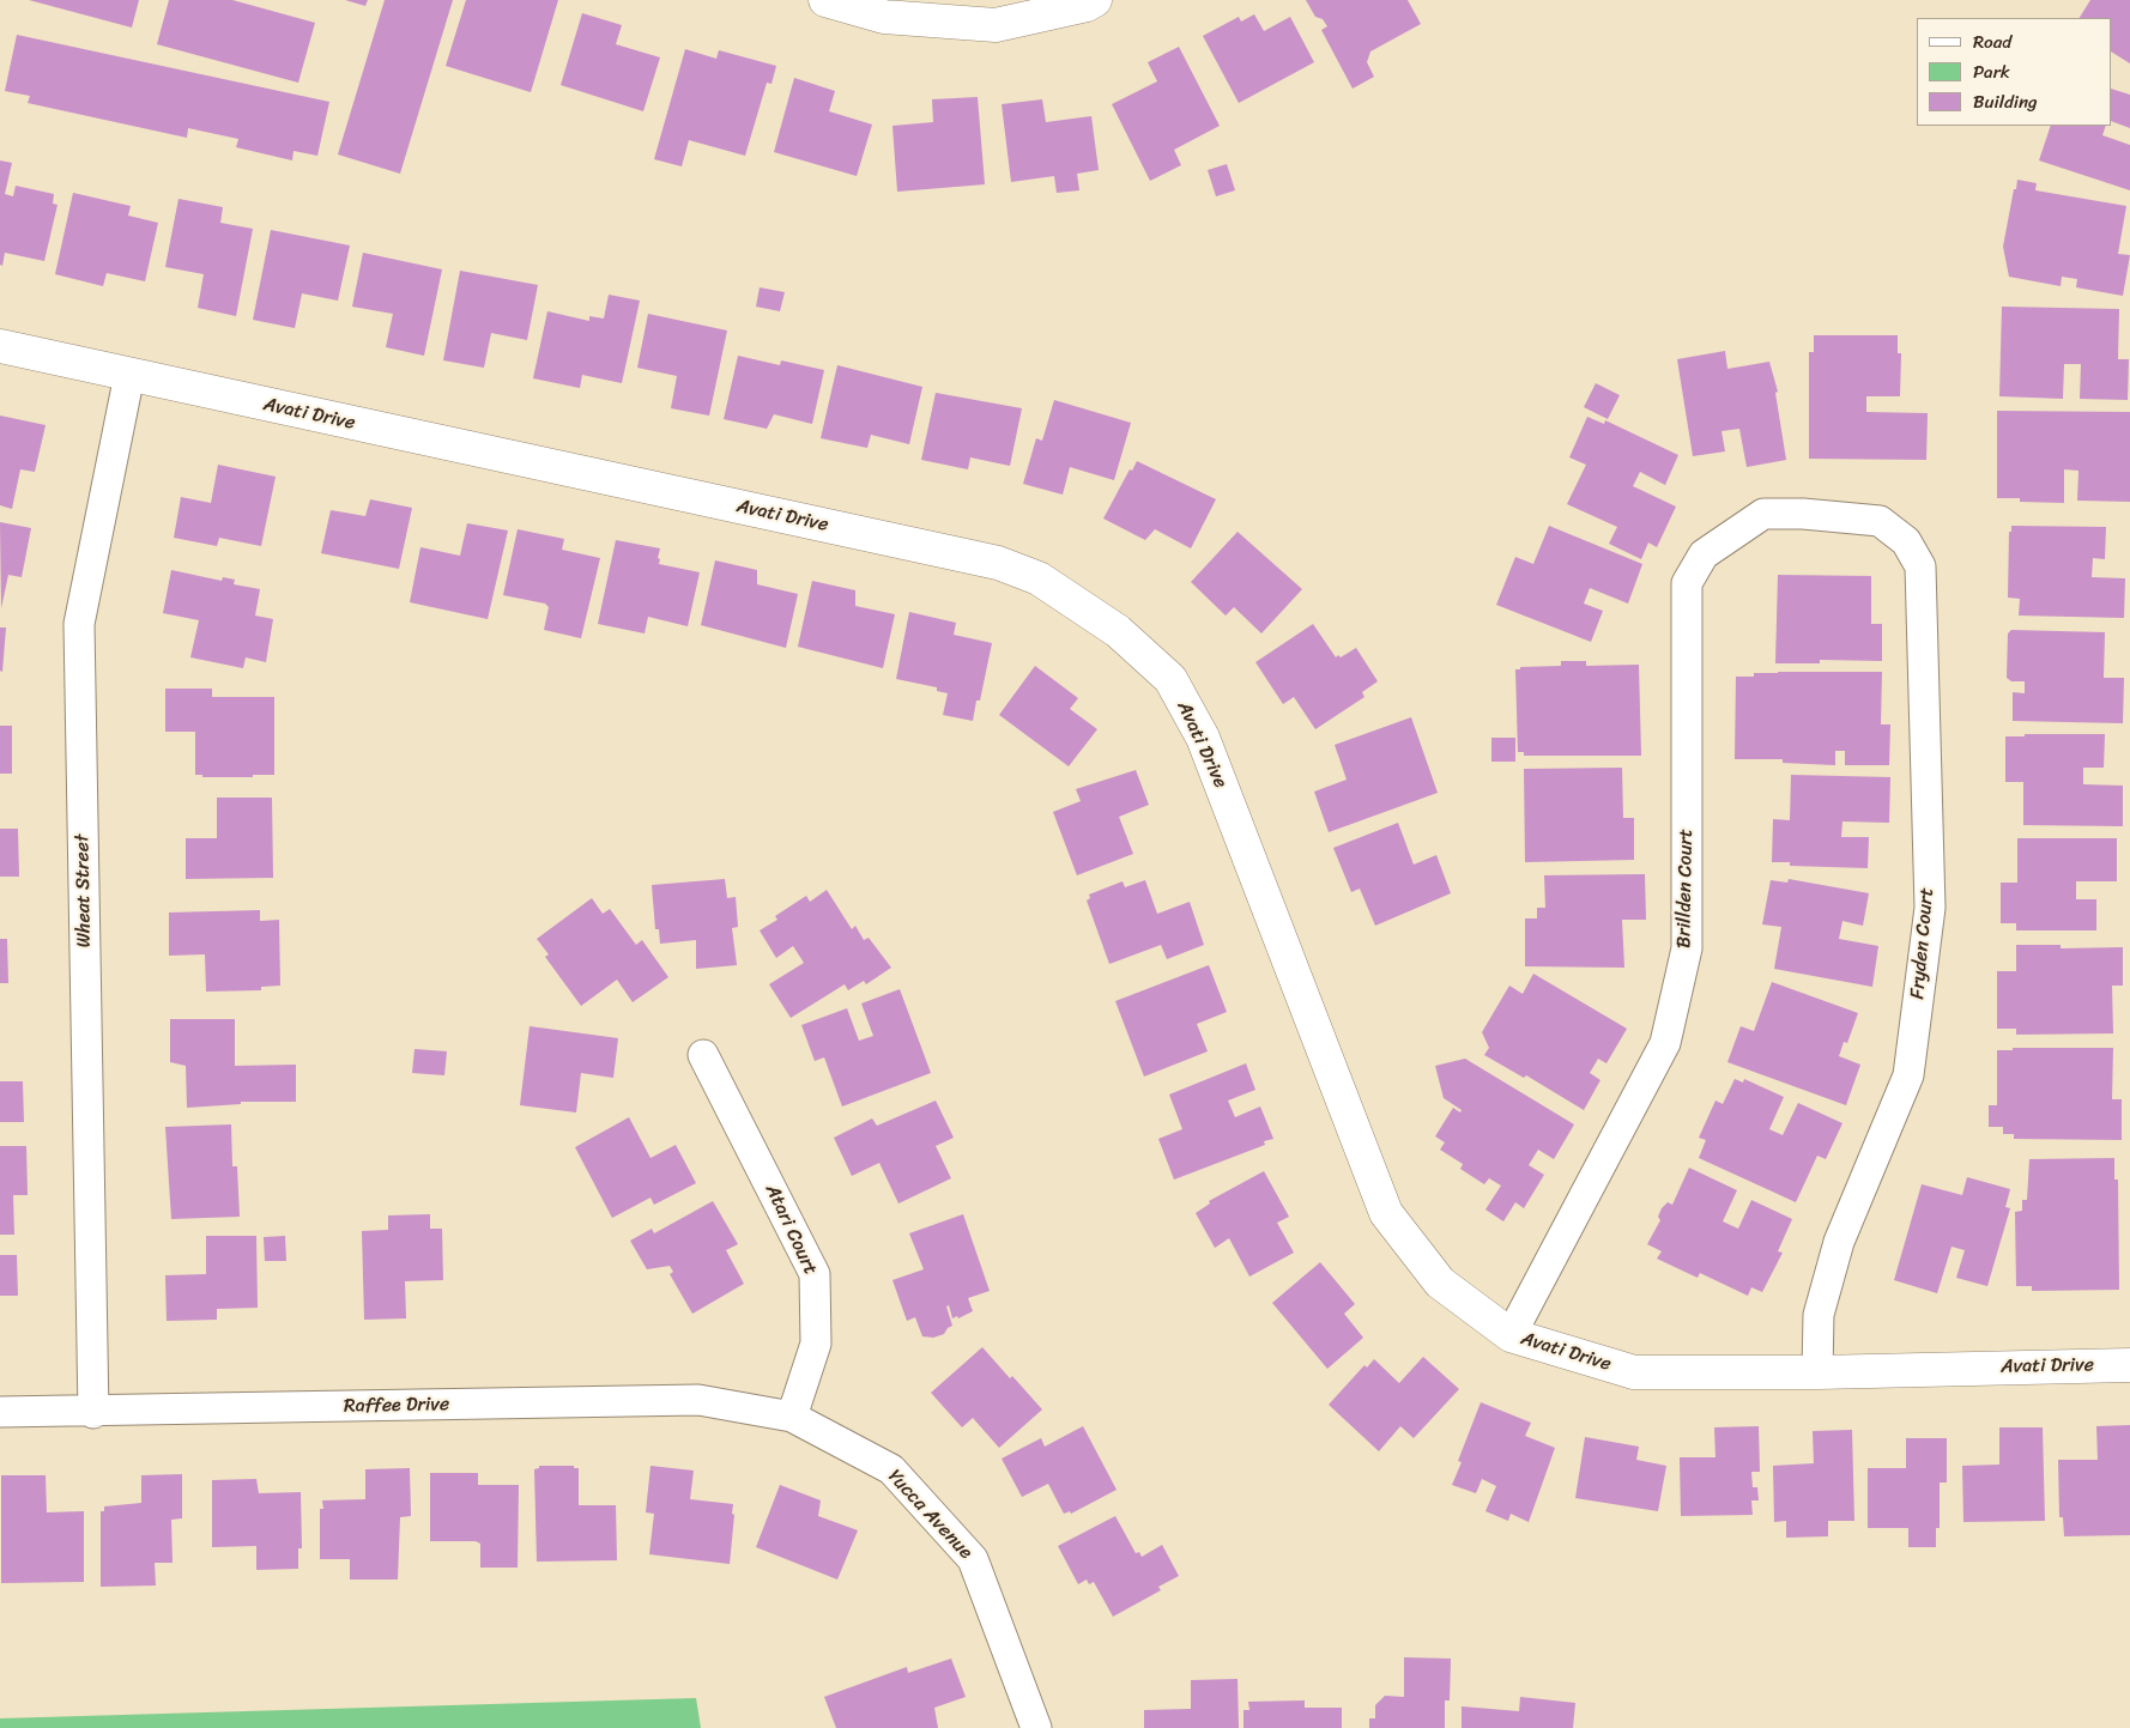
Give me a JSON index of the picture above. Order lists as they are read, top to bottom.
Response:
{
  "streets": {
    "street": [
      "Avati Drive",
      "Brillden Court",
      "Wheat Street",
      "Fryden Court",
      "Atari Court",
      "Raffee Drive",
      "Yucca Avenue"
    ]
  },
  "crossings": [
    ["Avati Drive", "Brillden Court"],
    ["Avati Drive", "Wheat Street"],
    ["Avati Drive", "Fryden Court"],
    ["Brillden Court", "Fryden Court"],
    ["Wheat Street", "Raffee Drive"],
    ["Atari Court", "Raffee Drive"],
    ["Atari Court", "Yucca Avenue"],
    ["Raffee Drive", "Yucca Avenue"]
  ],
  "legend": ["Road", "Park", "Building"]
}
